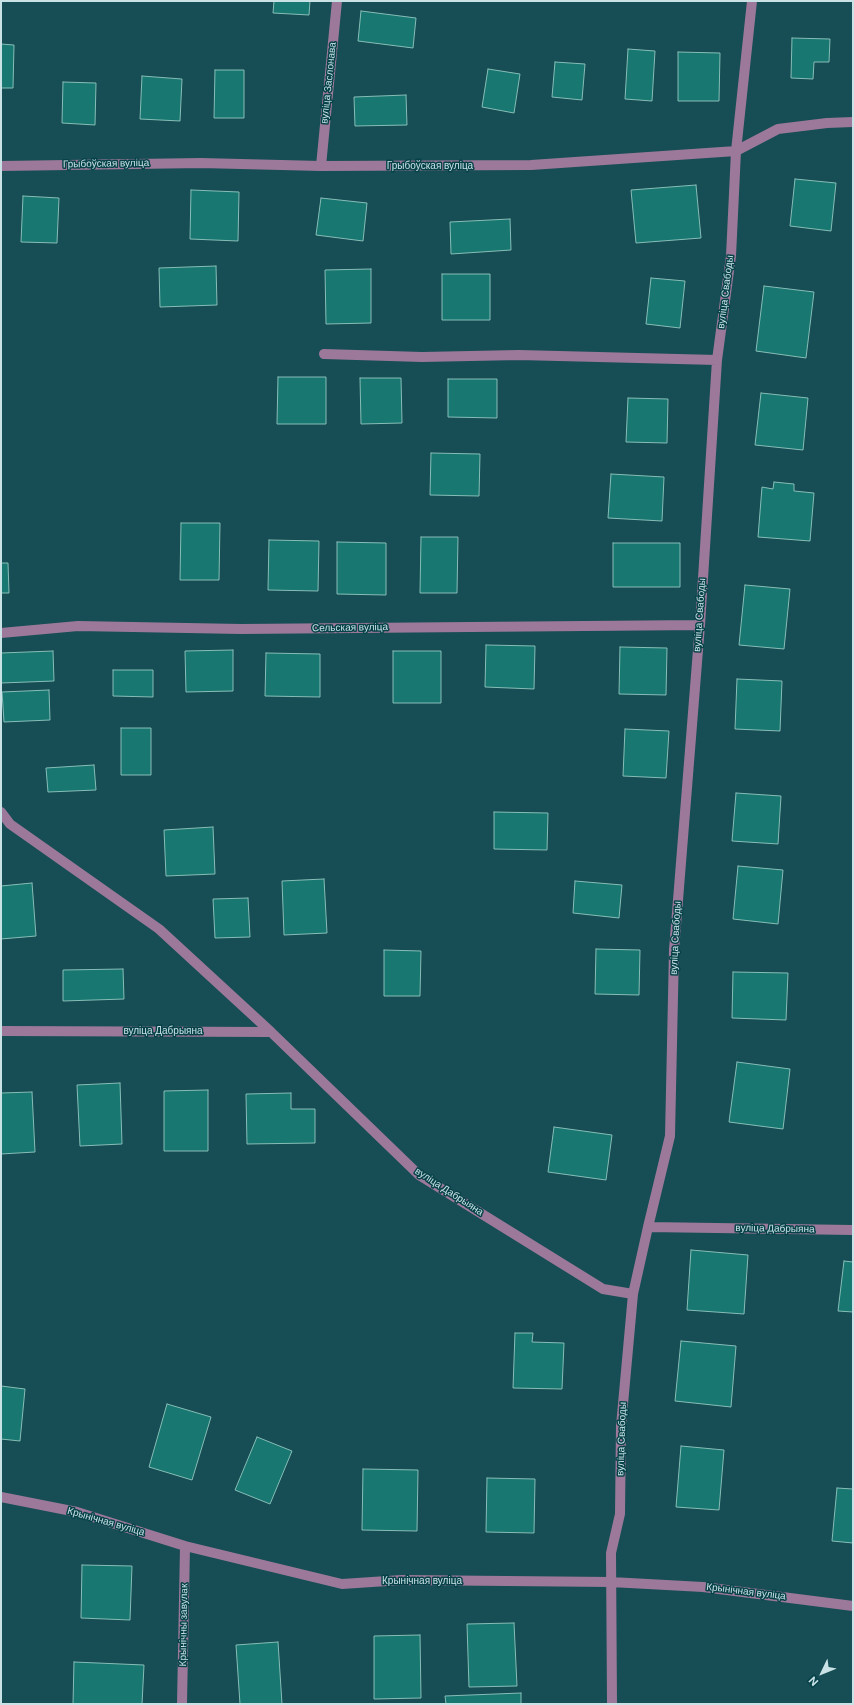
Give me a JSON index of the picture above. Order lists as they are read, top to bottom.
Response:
{
  "streets": {
    "street": [
      "вуліца Заслонава",
      "Грыбоўская вуліца",
      "вуліца Свабоды",
      "Сельская вуліца",
      "вуліца Дабрыяна",
      "Крынічная вуліца",
      "Крынічны завулак"
    ]
  },
  "crossings": [
    ["вуліца Заслонава", "Грыбоўская вуліца"],
    ["Грыбоўская вуліца", "вуліца Свабоды"],
    ["вуліца Свабоды", "Сельская вуліца"],
    ["вуліца Свабоды", "вуліца Дабрыяна"],
    ["вуліца Свабоды", "Крынічная вуліца"],
    ["Крынічная вуліца", "Крынічны завулак"]
  ],
  "north": "bottom left"
}
